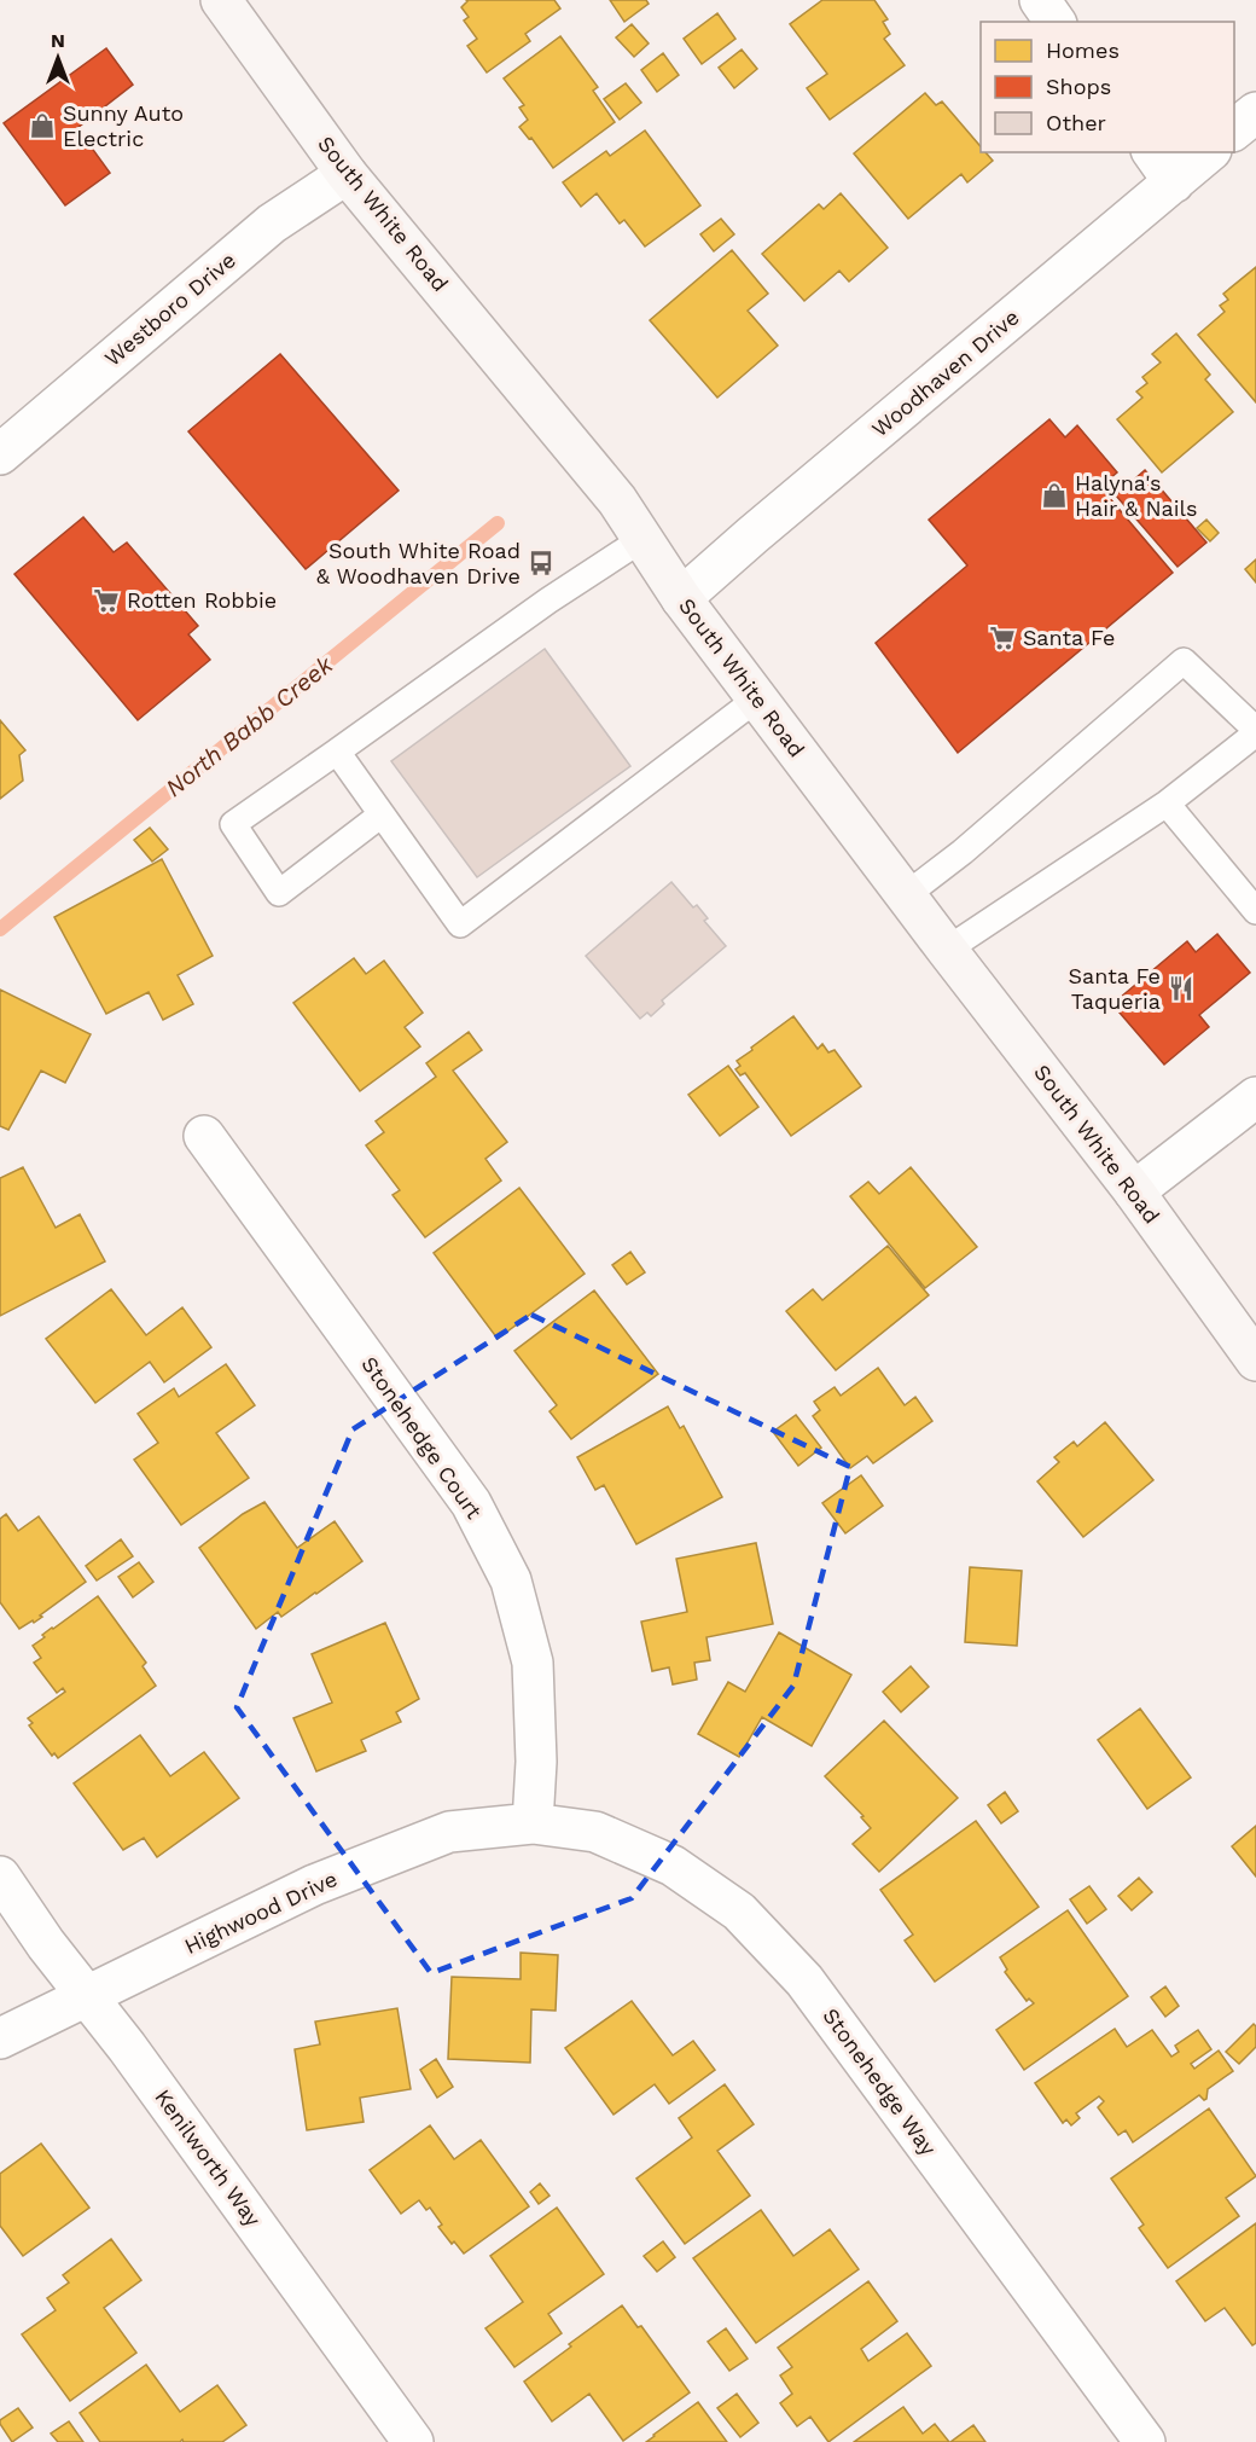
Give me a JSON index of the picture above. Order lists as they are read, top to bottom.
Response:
{
  "streets": {
    "main road": ["South White Road"],
    "street": [
      "Westboro Drive",
      "Woodhaven Drive",
      "Stonehedge Court",
      "Highwood Drive",
      "Stonehedge Way",
      "Kenilworth Way"
    ]
  },
  "crossings": [
    ["South White Road", "Westboro Drive"],
    ["South White Road", "Woodhaven Drive"],
    ["Stonehedge Court", "Highwood Drive"],
    ["Stonehedge Court", "Stonehedge Way"],
    ["Highwood Drive", "Stonehedge Way"],
    ["Highwood Drive", "Kenilworth Way"]
  ],
  "water": ["North Babb Creek"],
  "places": {
    "shop": ["Sunny Auto Electric", "Halyna's Hair & Nails"],
    "bus stop": ["South White Road & Woodhaven Drive"],
    "supermarket": ["Rotten Robbie", "Santa Fe"],
    "restaurant": ["Santa Fe Taqueria"]
  },
  "legend": ["Homes", "Shops", "Other"],
  "north": "top"
}
